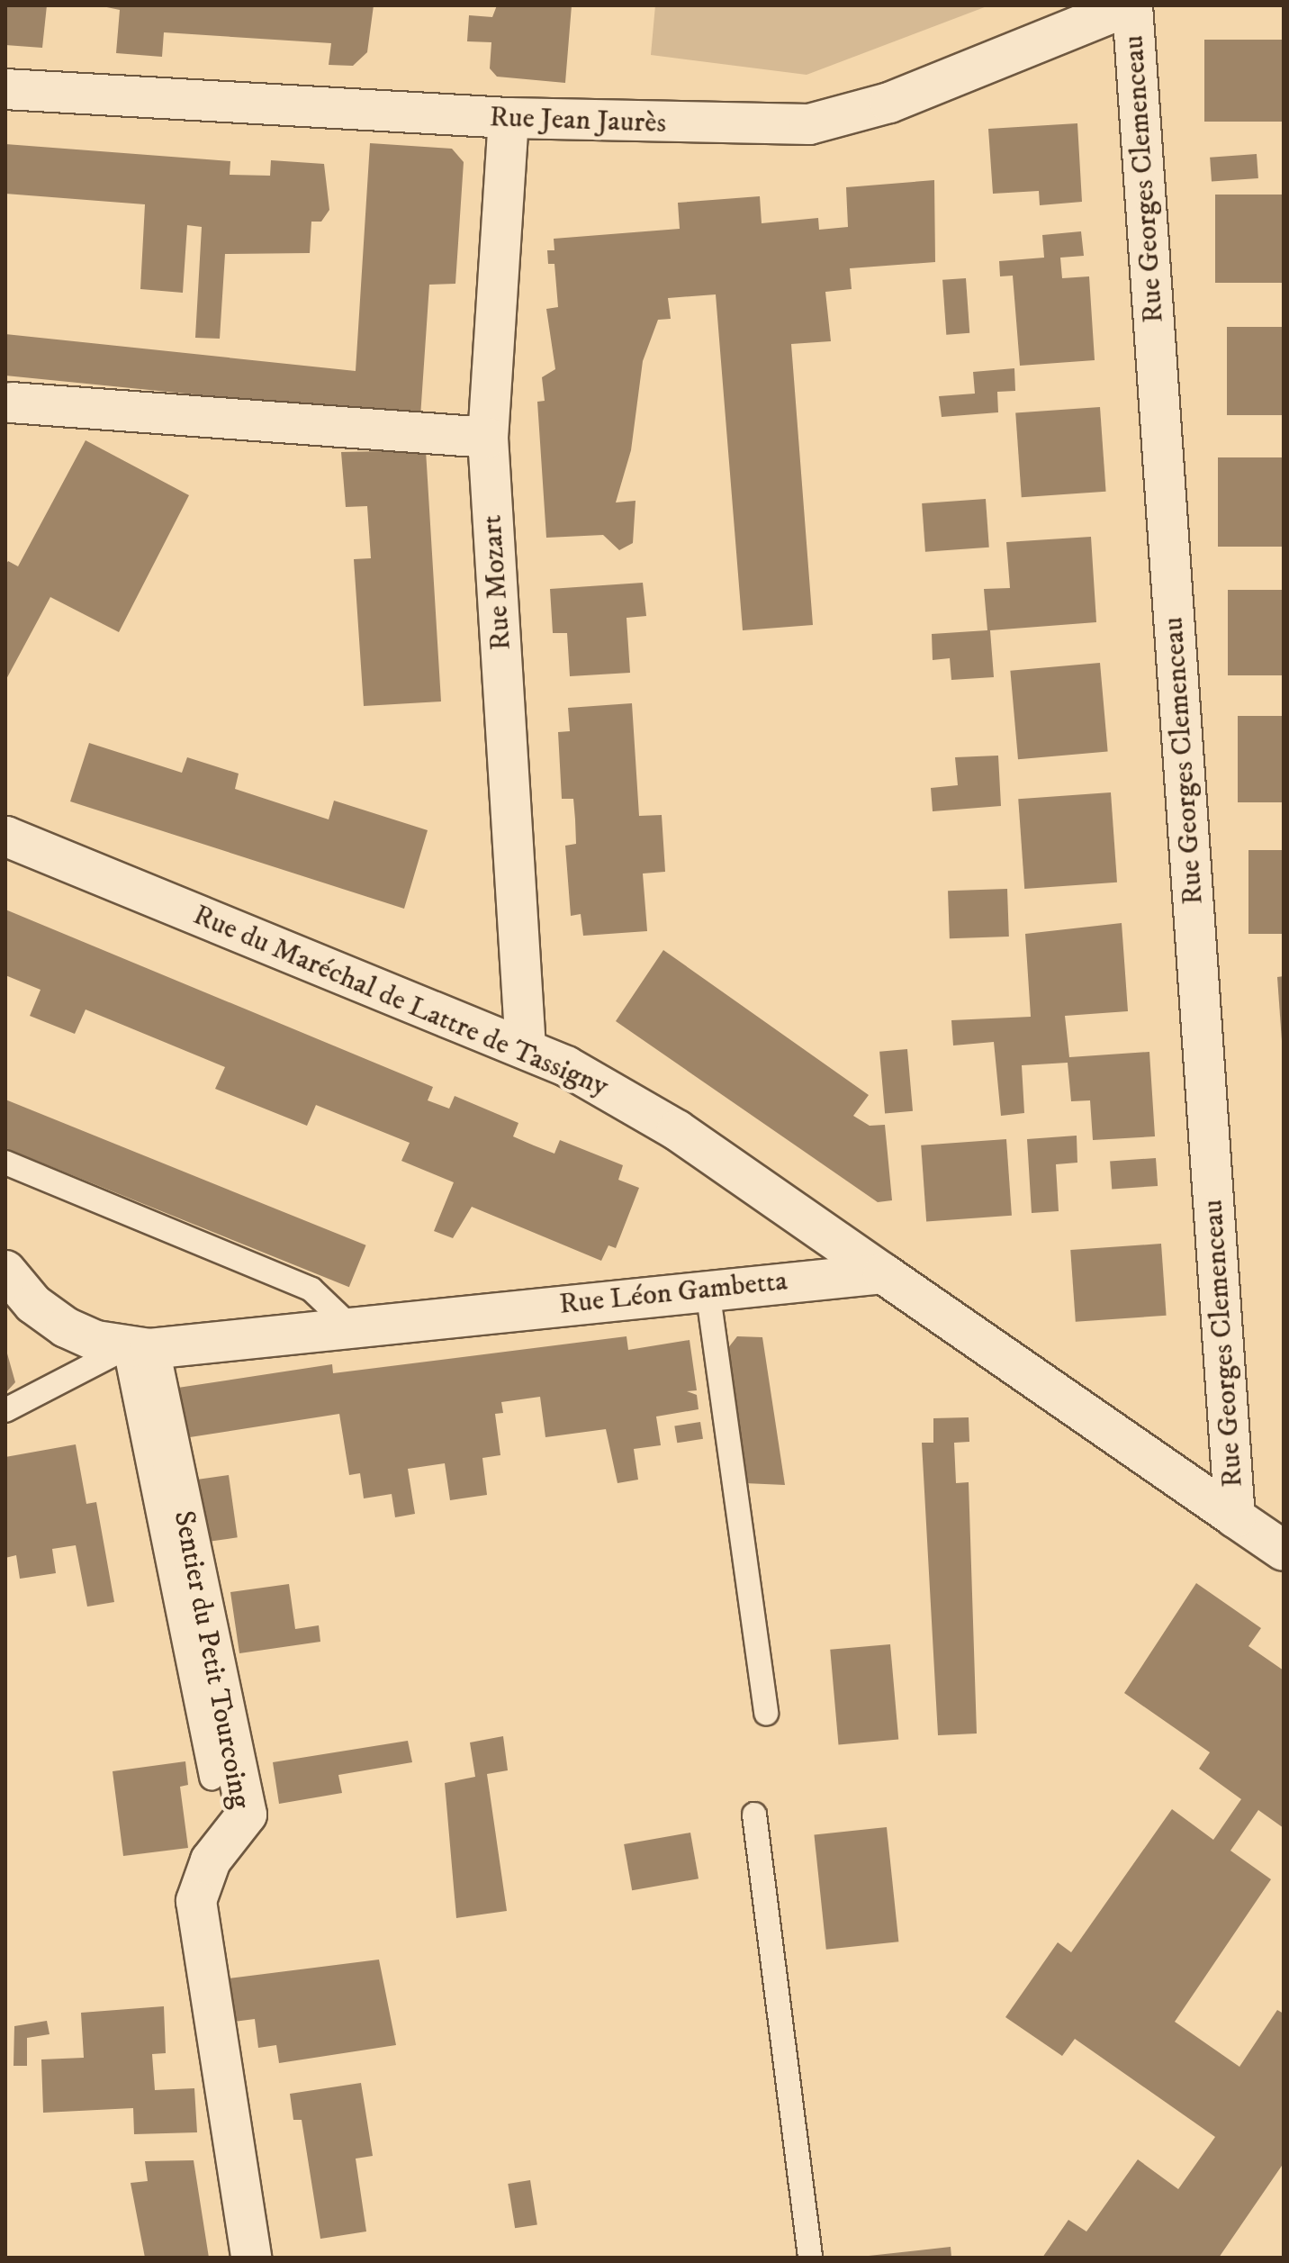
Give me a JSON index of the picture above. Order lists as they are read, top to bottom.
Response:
{
  "streets": {
    "street": [
      "Rue Jean Jaurès",
      "Rue Georges Clemenceau",
      "Rue Mozart",
      "Rue du Maréchal de Lattre de Tassigny",
      "Rue Léon Gambetta",
      "Sentier du Petit Tourcoing"
    ]
  },
  "crossings": [
    ["Rue Jean Jaurès", "Rue Georges Clemenceau"],
    ["Rue Jean Jaurès", "Rue Mozart"],
    ["Rue Mozart", "Rue du Maréchal de Lattre de Tassigny"],
    ["Rue du Maréchal de Lattre de Tassigny", "Rue Léon Gambetta"],
    ["Rue Léon Gambetta", "Sentier du Petit Tourcoing"]
  ]
}
